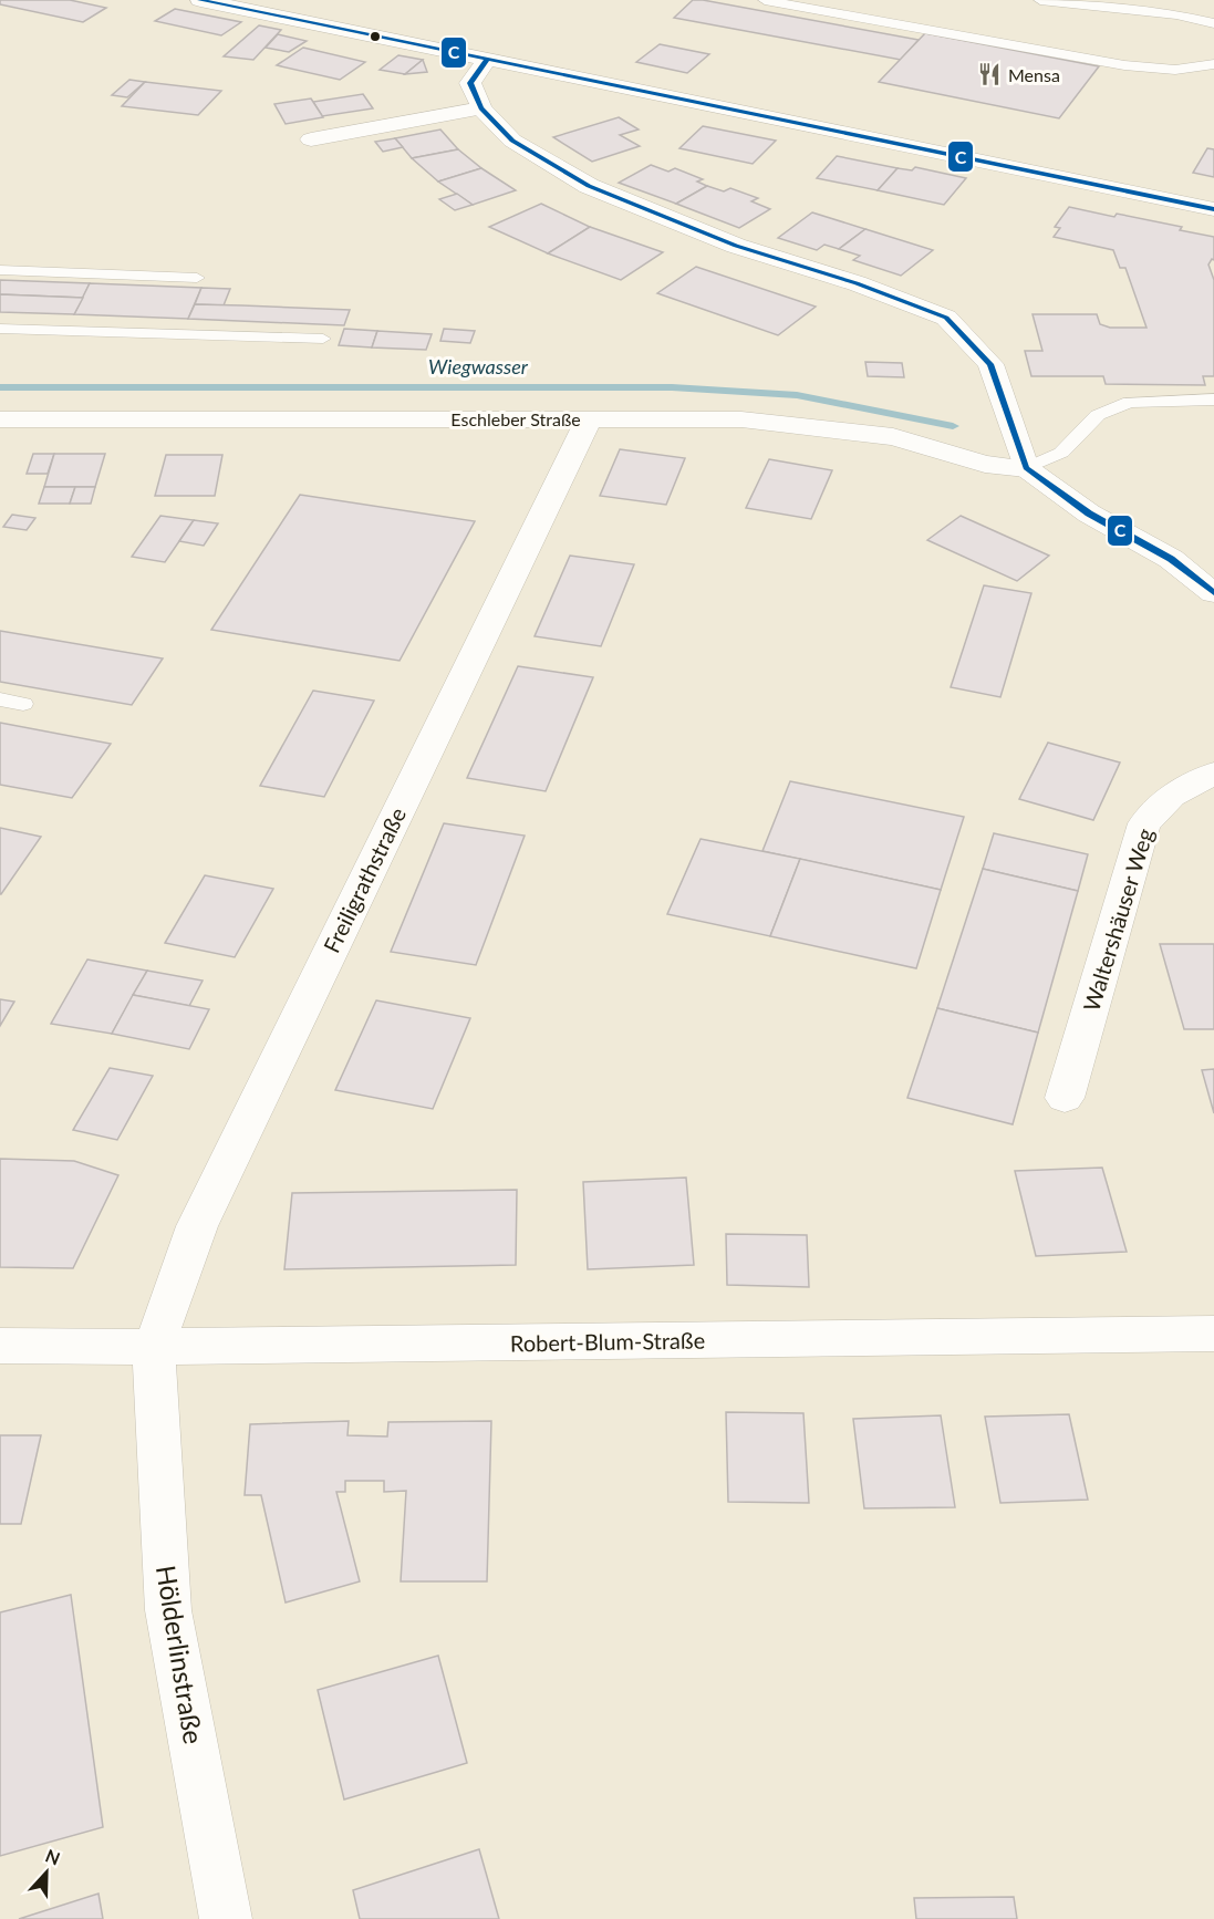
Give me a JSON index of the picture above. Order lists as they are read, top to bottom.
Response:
{
  "streets": {
    "street": [
      "Eschleber Straße",
      "Freiligrathstraße",
      "Waltershäuser Weg",
      "Robert-Blum-Straße",
      "Hölderlinstraße"
    ]
  },
  "crossings": [
    ["Eschleber Straße", "Freiligrathstraße"],
    ["Freiligrathstraße", "Robert-Blum-Straße"],
    ["Freiligrathstraße", "Hölderlinstraße"],
    ["Robert-Blum-Straße", "Hölderlinstraße"]
  ],
  "water": ["Wiegwasser"],
  "places": {
    "restaurant": ["Mensa"]
  },
  "lines": ["transit line C"],
  "north": "top"
}
